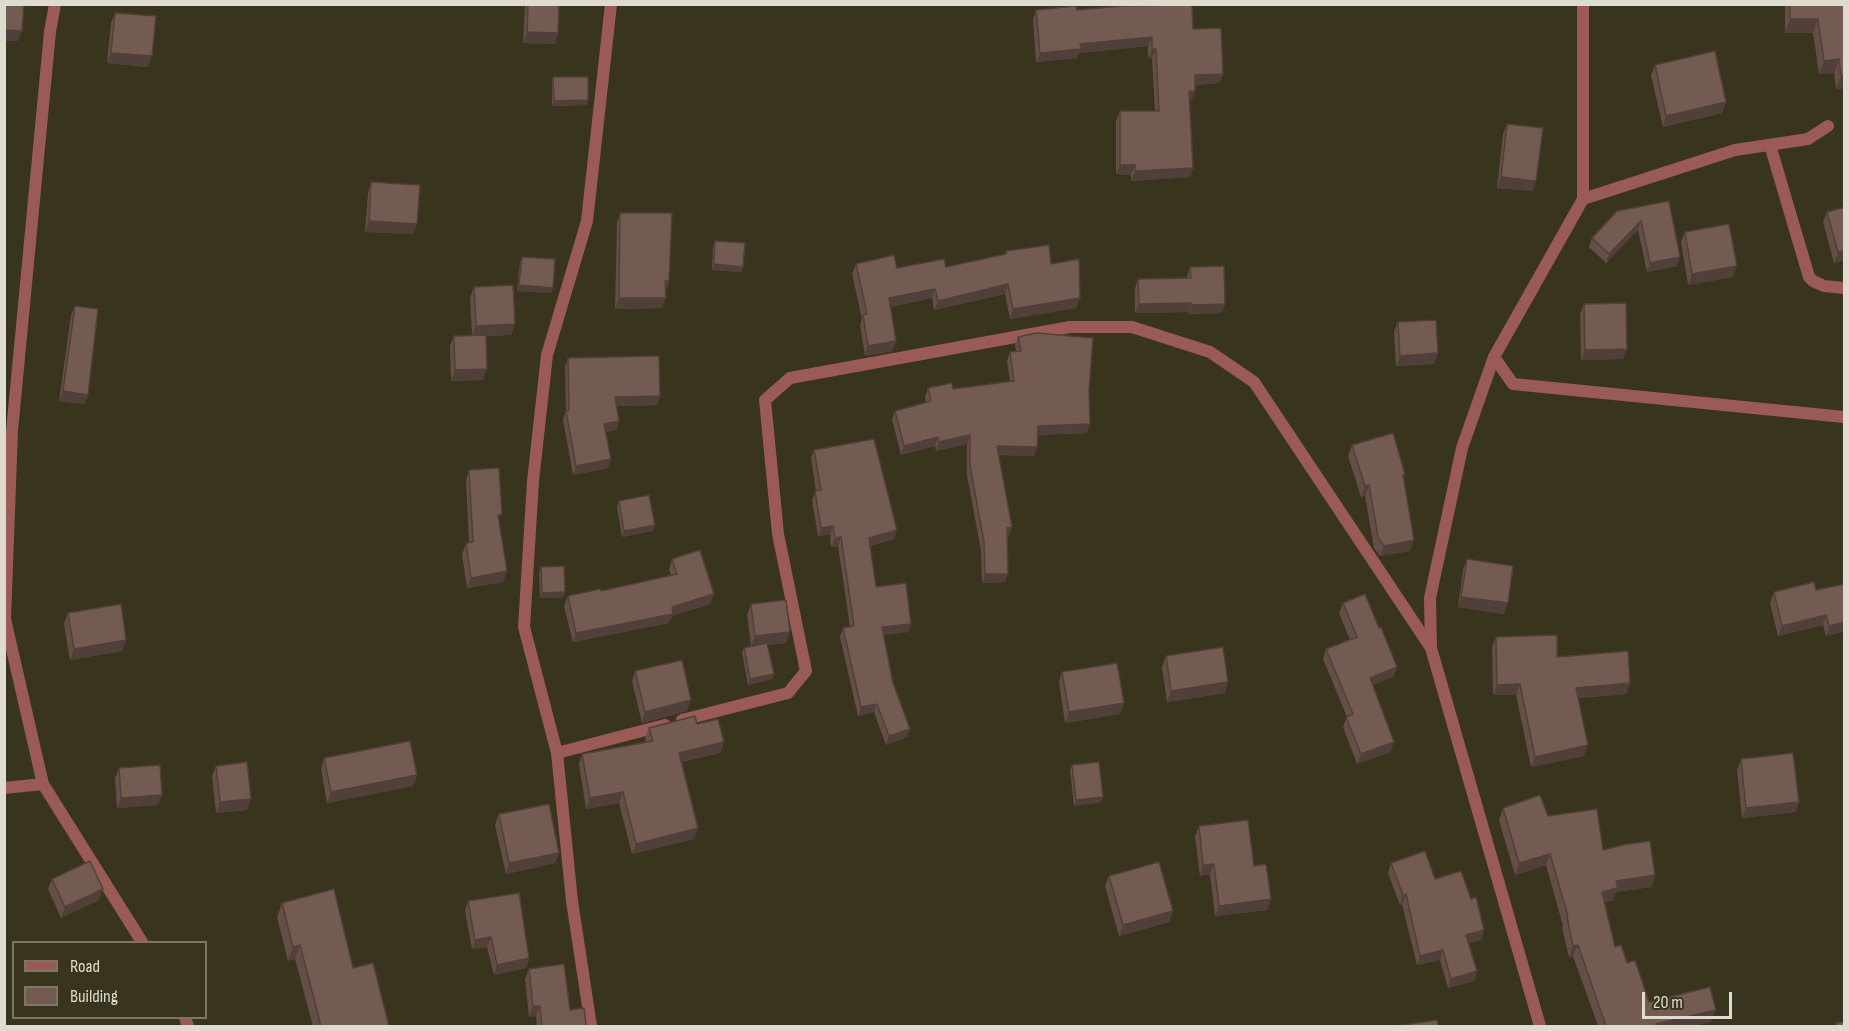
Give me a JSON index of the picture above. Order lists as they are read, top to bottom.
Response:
{
  "legend": ["Road", "Building"],
  "scale_bar": "20 m"
}
